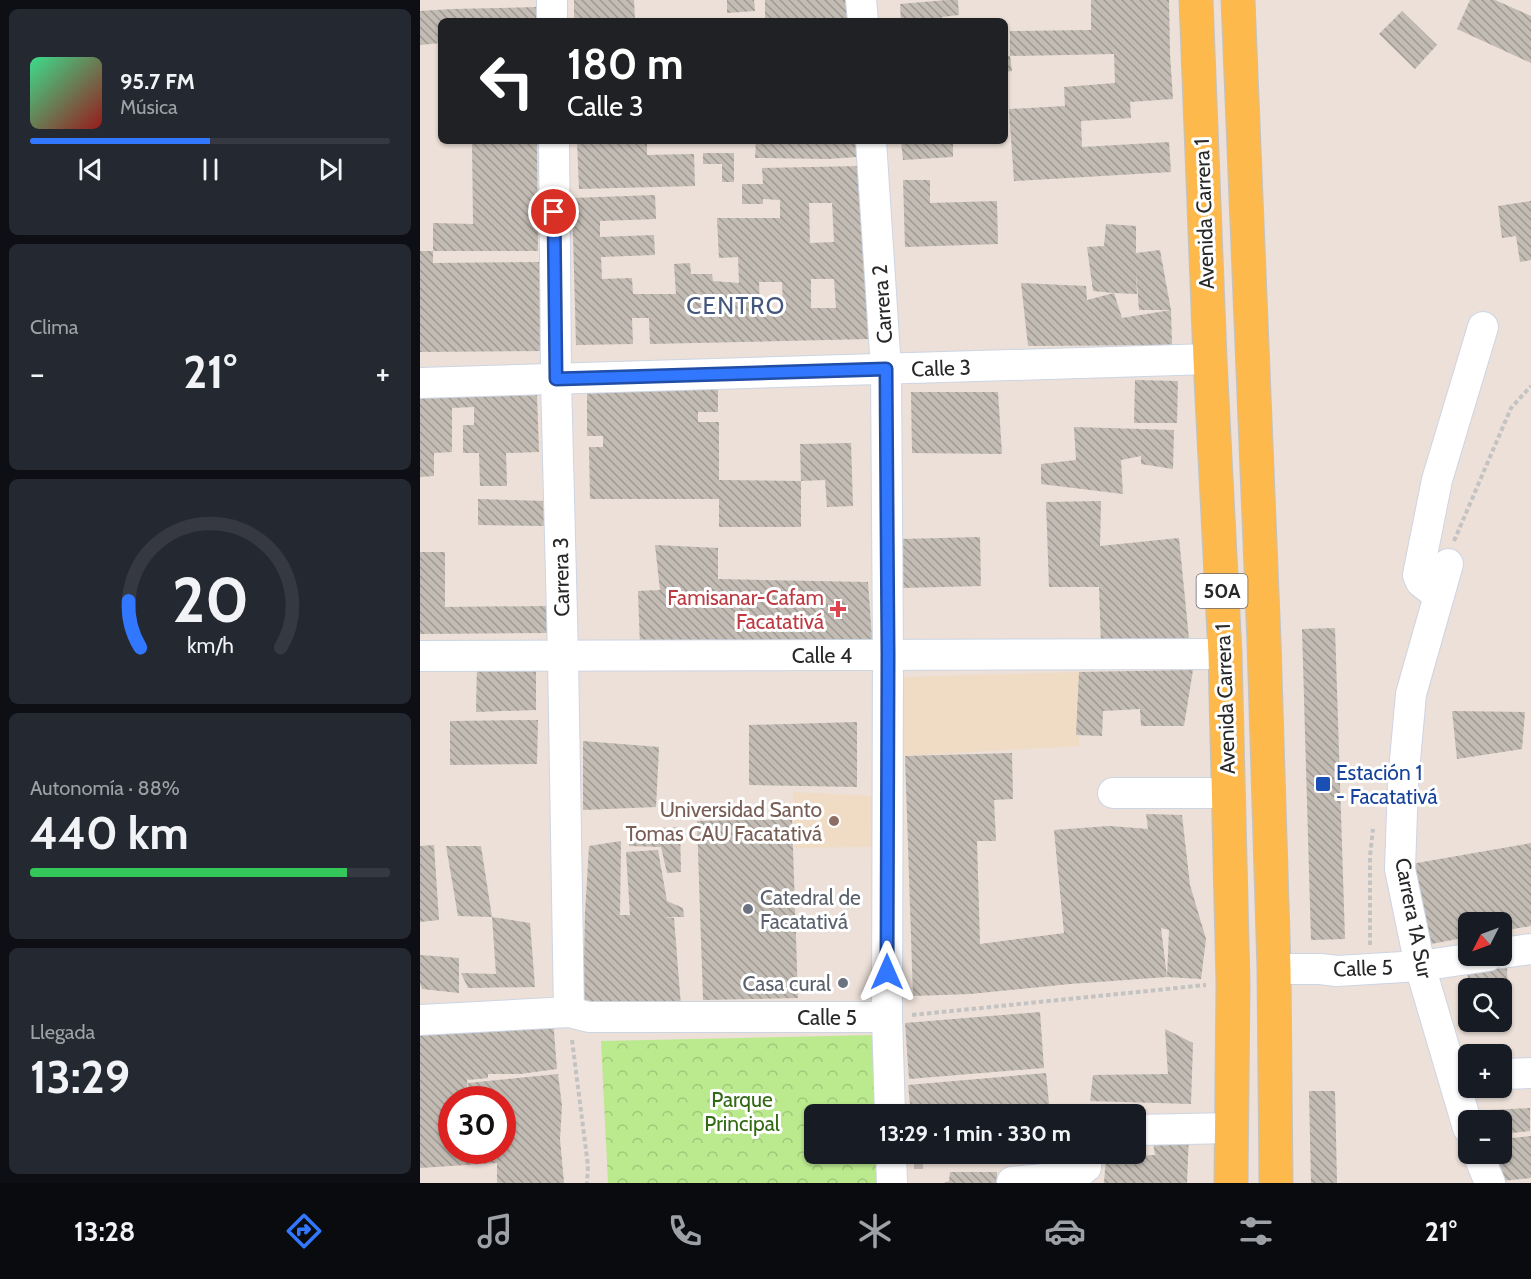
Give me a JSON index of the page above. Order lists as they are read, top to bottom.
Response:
{
  "streets": {
    "main road": ["Avenida Carrera 1", "50A"],
    "street": [
      "Carrera 2",
      "Calle 3",
      "Carrera 3",
      "Calle 4",
      "Carrera 1A Sur",
      "Calle 5"
    ]
  },
  "crossings": [
    ["Avenida Carrera 1", "Calle 3"],
    ["Avenida Carrera 1", "Calle 4"],
    ["Avenida Carrera 1", "Calle 5"],
    ["Carrera 2", "Calle 3"],
    ["Carrera 2", "Calle 4"],
    ["Carrera 2", "Calle 5"],
    ["Calle 3", "Carrera 3"],
    ["Carrera 3", "Calle 4"],
    ["Carrera 3", "Calle 5"],
    ["Carrera 1A Sur", "Calle 5"]
  ],
  "districts": ["CENTRO"],
  "parks": ["Parque Principal"],
  "places": {
    "health": ["Famisanar-Cafam Facatativá"],
    "transit": ["Estación 1 - Facatativá"],
    "other": ["Universidad Santo Tomas CAU Facatativá", "Catedral de Facatativá", "Casa cural"]
  },
  "north": "bottom left",
  "page": {
    "turn": ["180 m", "Calle 3"],
    "song": ["95.7 FM", "Música"],
    "tile": [
      "Clima",
      ["Autonomía · 88%", "440 km"],
      ["Llegada", "13:29"]
    ],
    "heat": ["−", "21°", "+"],
    "map_buttons": ["+", "−"],
    "limit": "30",
    "trip": "13:29 · 1 min · 330 m",
    "tabs": ["13:28", "21°"],
    "gauge": ["20", "km/h"]
  }
}
